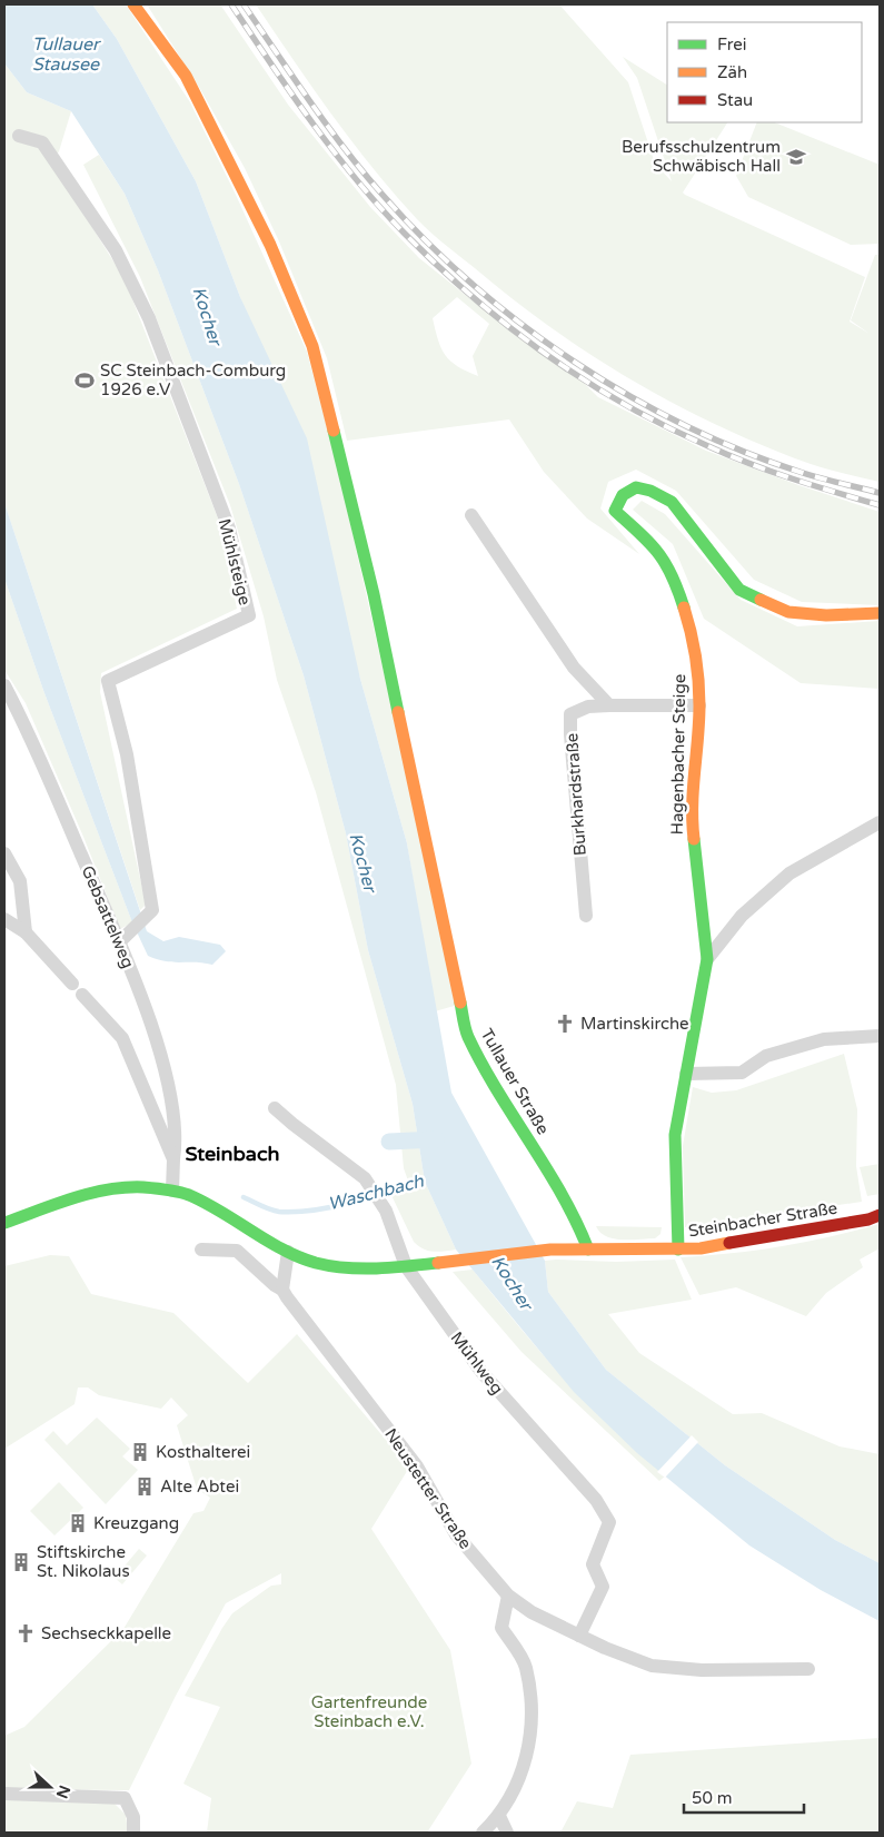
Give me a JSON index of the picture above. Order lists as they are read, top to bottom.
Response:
{
  "streets": {
    "street": [
      "Mühlsteige",
      "Hagenbacher Steige",
      "Burkhardstraße",
      "Gebsattelweg",
      "Tullauer Straße",
      "Steinbacher Straße",
      "Mühlweg",
      "Neustetter Straße"
    ]
  },
  "crossings": [
    ["Mühlsteige", "Gebsattelweg"],
    ["Hagenbacher Steige", "Burkhardstraße"],
    ["Hagenbacher Steige", "Steinbacher Straße"],
    ["Gebsattelweg", "Steinbacher Straße"],
    ["Tullauer Straße", "Steinbacher Straße"],
    ["Steinbacher Straße", "Mühlweg"],
    ["Mühlweg", "Neustetter Straße"]
  ],
  "districts": ["Steinbach"],
  "water": ["Tullauer Stausee", "Kocher", "Waschbach"],
  "parks": ["Gartenfreunde Steinbach e.V."],
  "places": {
    "school or university": ["Berufsschulzentrum Schwäbisch Hall"],
    "sports": ["SC Steinbach-Comburg 1926 e.V"],
    "church": ["Martinskirche", "Sechseckkapelle"],
    "building": [
      "Kosthalterei",
      "Alte Abtei",
      "Kreuzgang",
      "Stiftskirche St. Nikolaus"
    ]
  },
  "legend": ["Frei", "Zäh", "Stau"],
  "scale_bar": "50 m",
  "north": "right"
}
